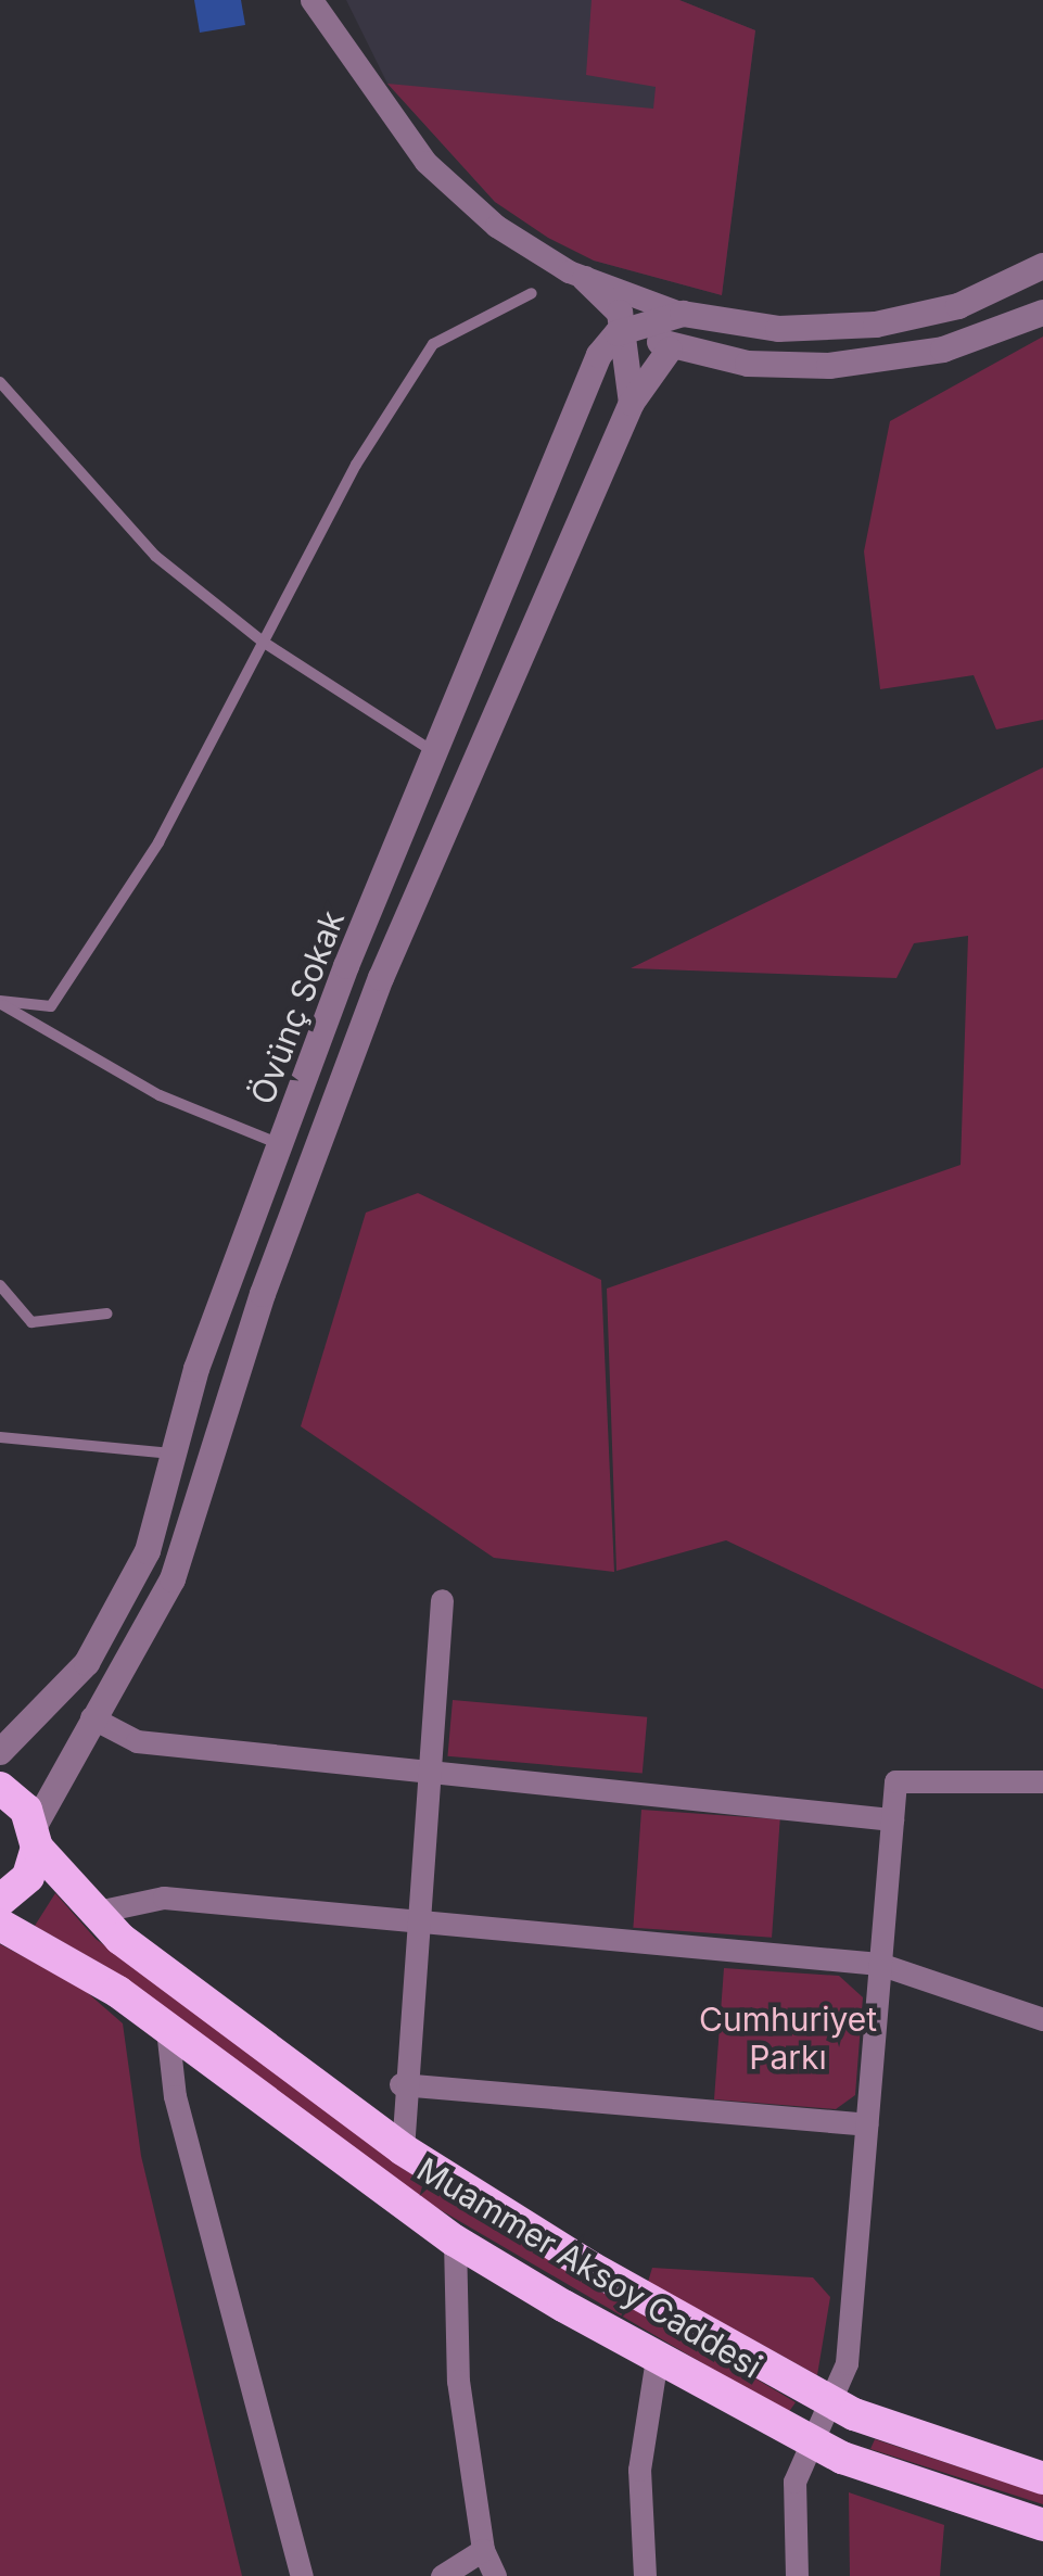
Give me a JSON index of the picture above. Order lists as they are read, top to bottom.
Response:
{
  "streets": {
    "main road": ["Muammer Aksoy Caddesi"],
    "street": ["Övünç Sokak"]
  },
  "parks": ["Cumhuriyet Parkı"]
}
